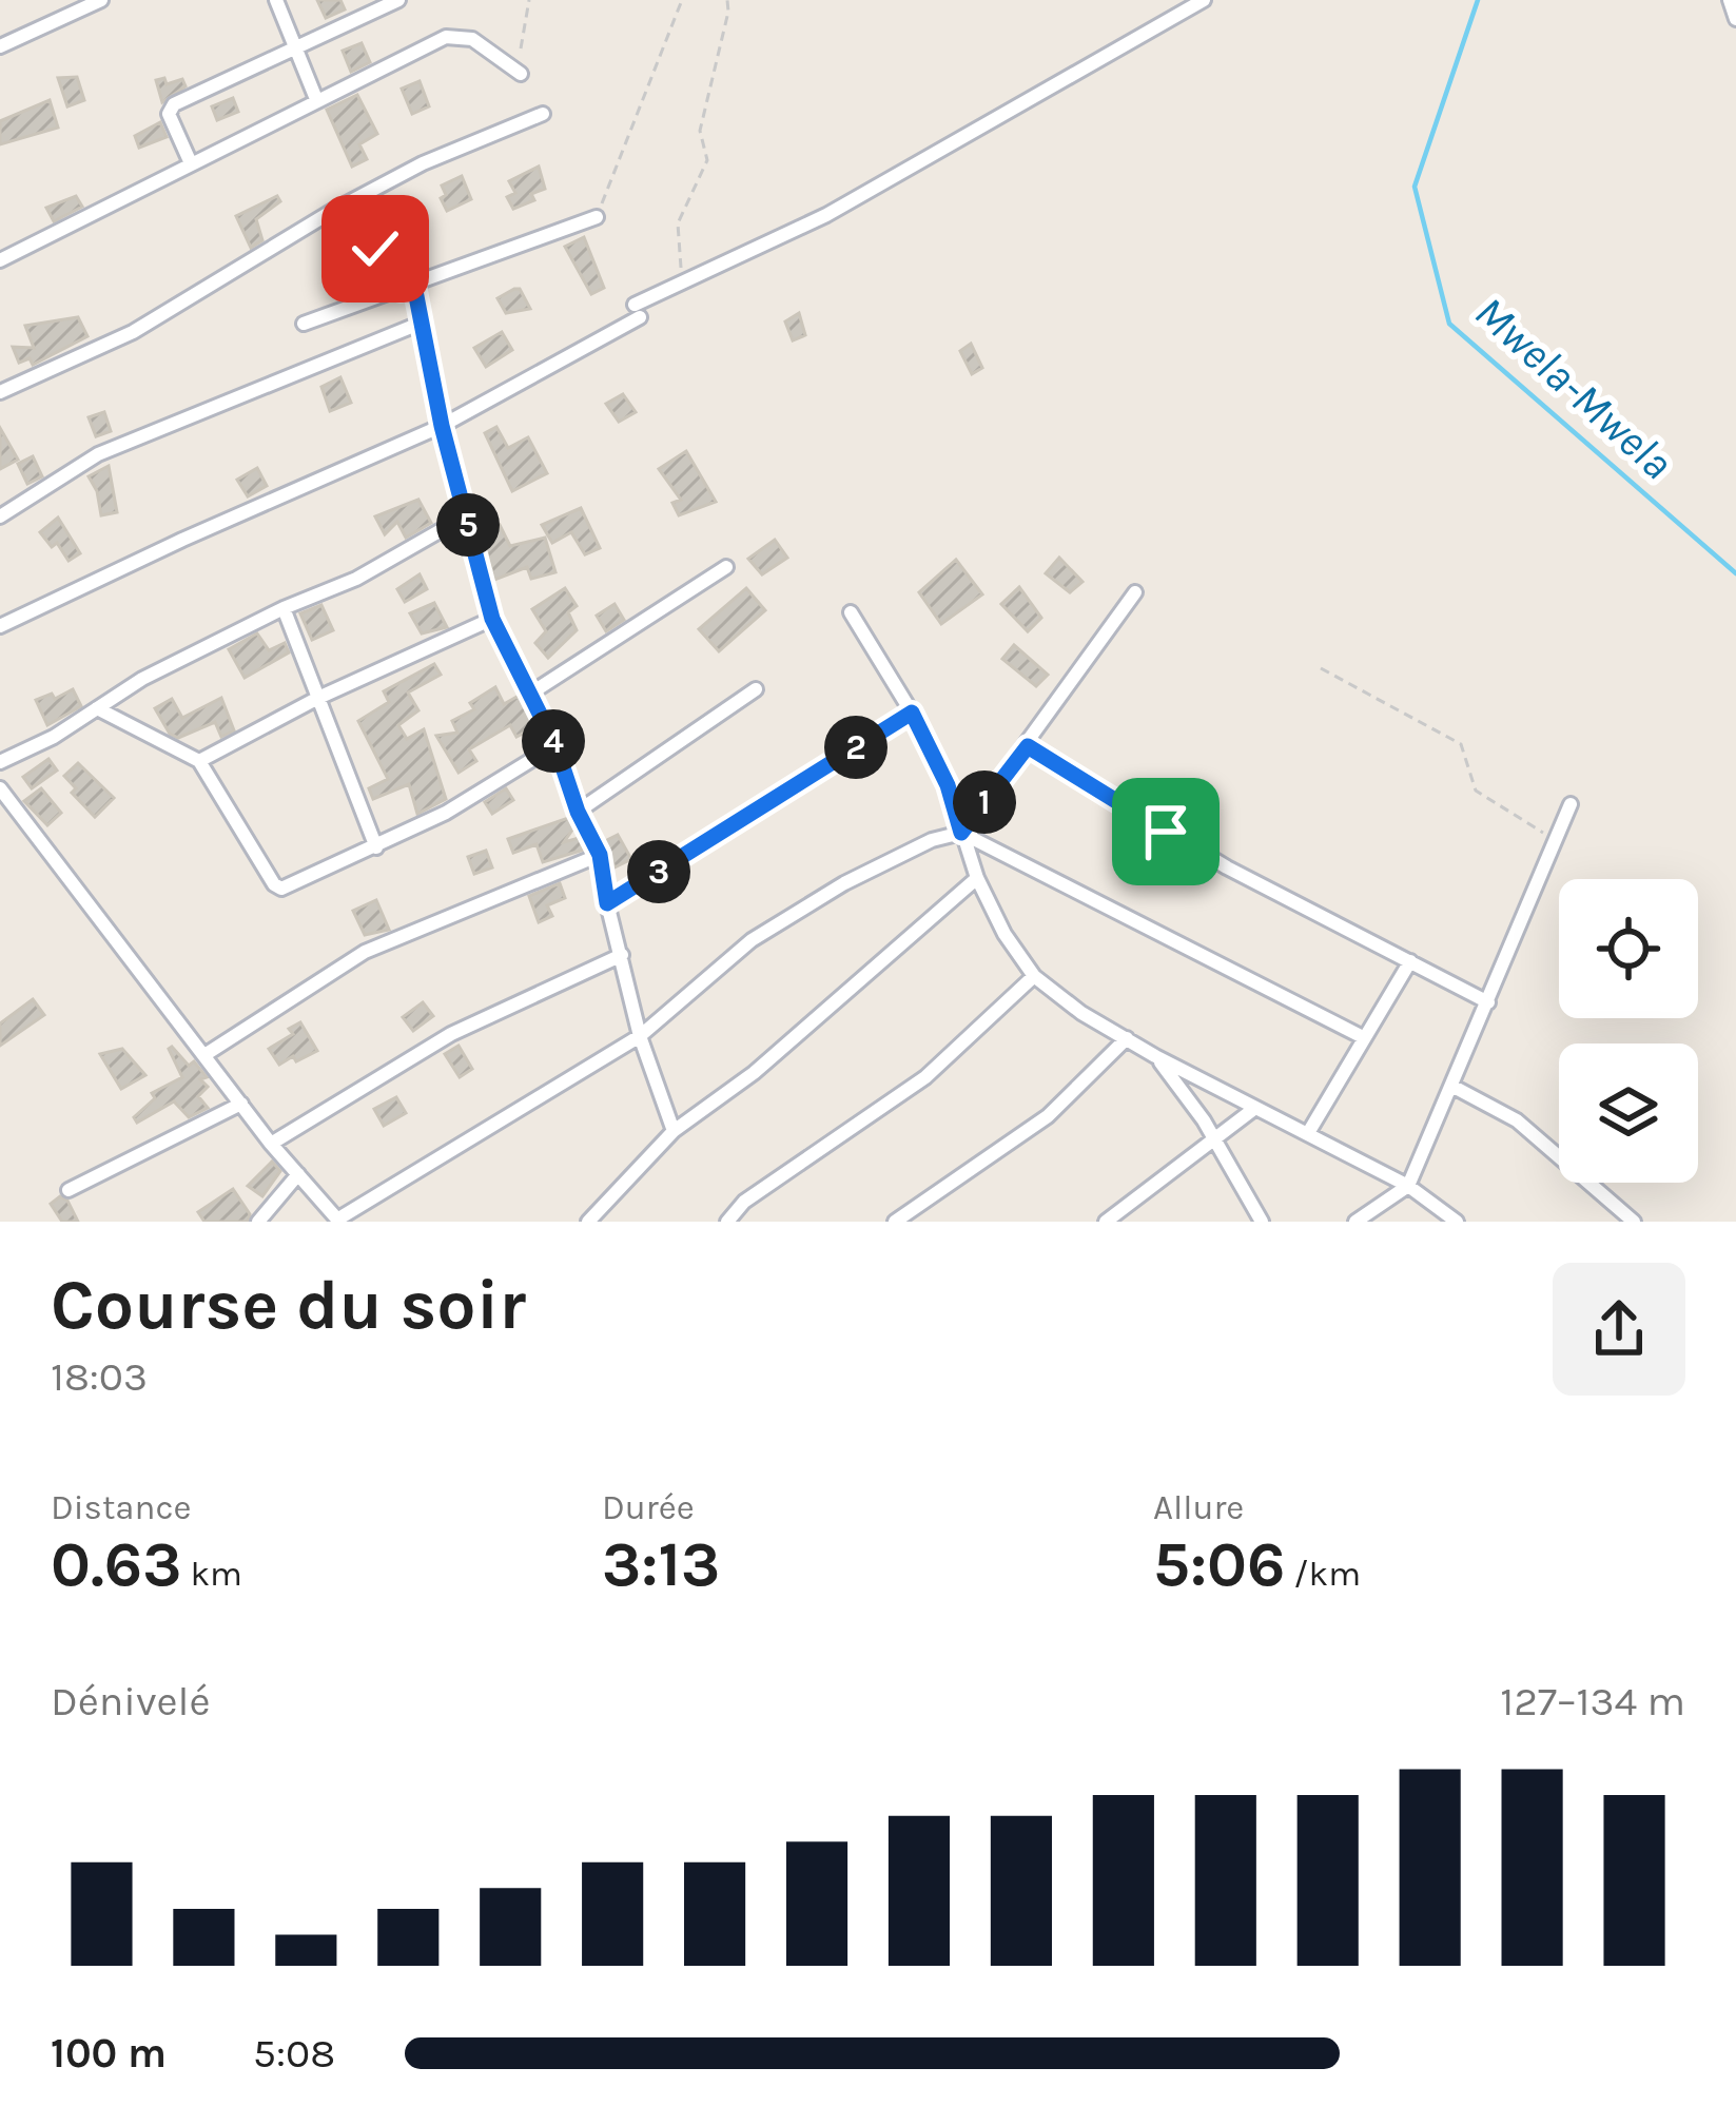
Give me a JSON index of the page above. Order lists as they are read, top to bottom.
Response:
{
  "water": ["Mwela-Mwela"],
  "page": {
    "pins": [
      "5",
      "4",
      "2",
      "1",
      "3"
    ],
    "heading": ["Course du soir", "18:03"],
    "stats": [
      ["Distance", "0.63 km"],
      ["Durée", "3:13"],
      ["Allure", "5:06 /km"]
    ],
    "chart": ["Dénivelé", "127–134 m"],
    "list": [
      {
        "name": "100 m",
        "note": "5:08"
      }
    ]
  }
}
